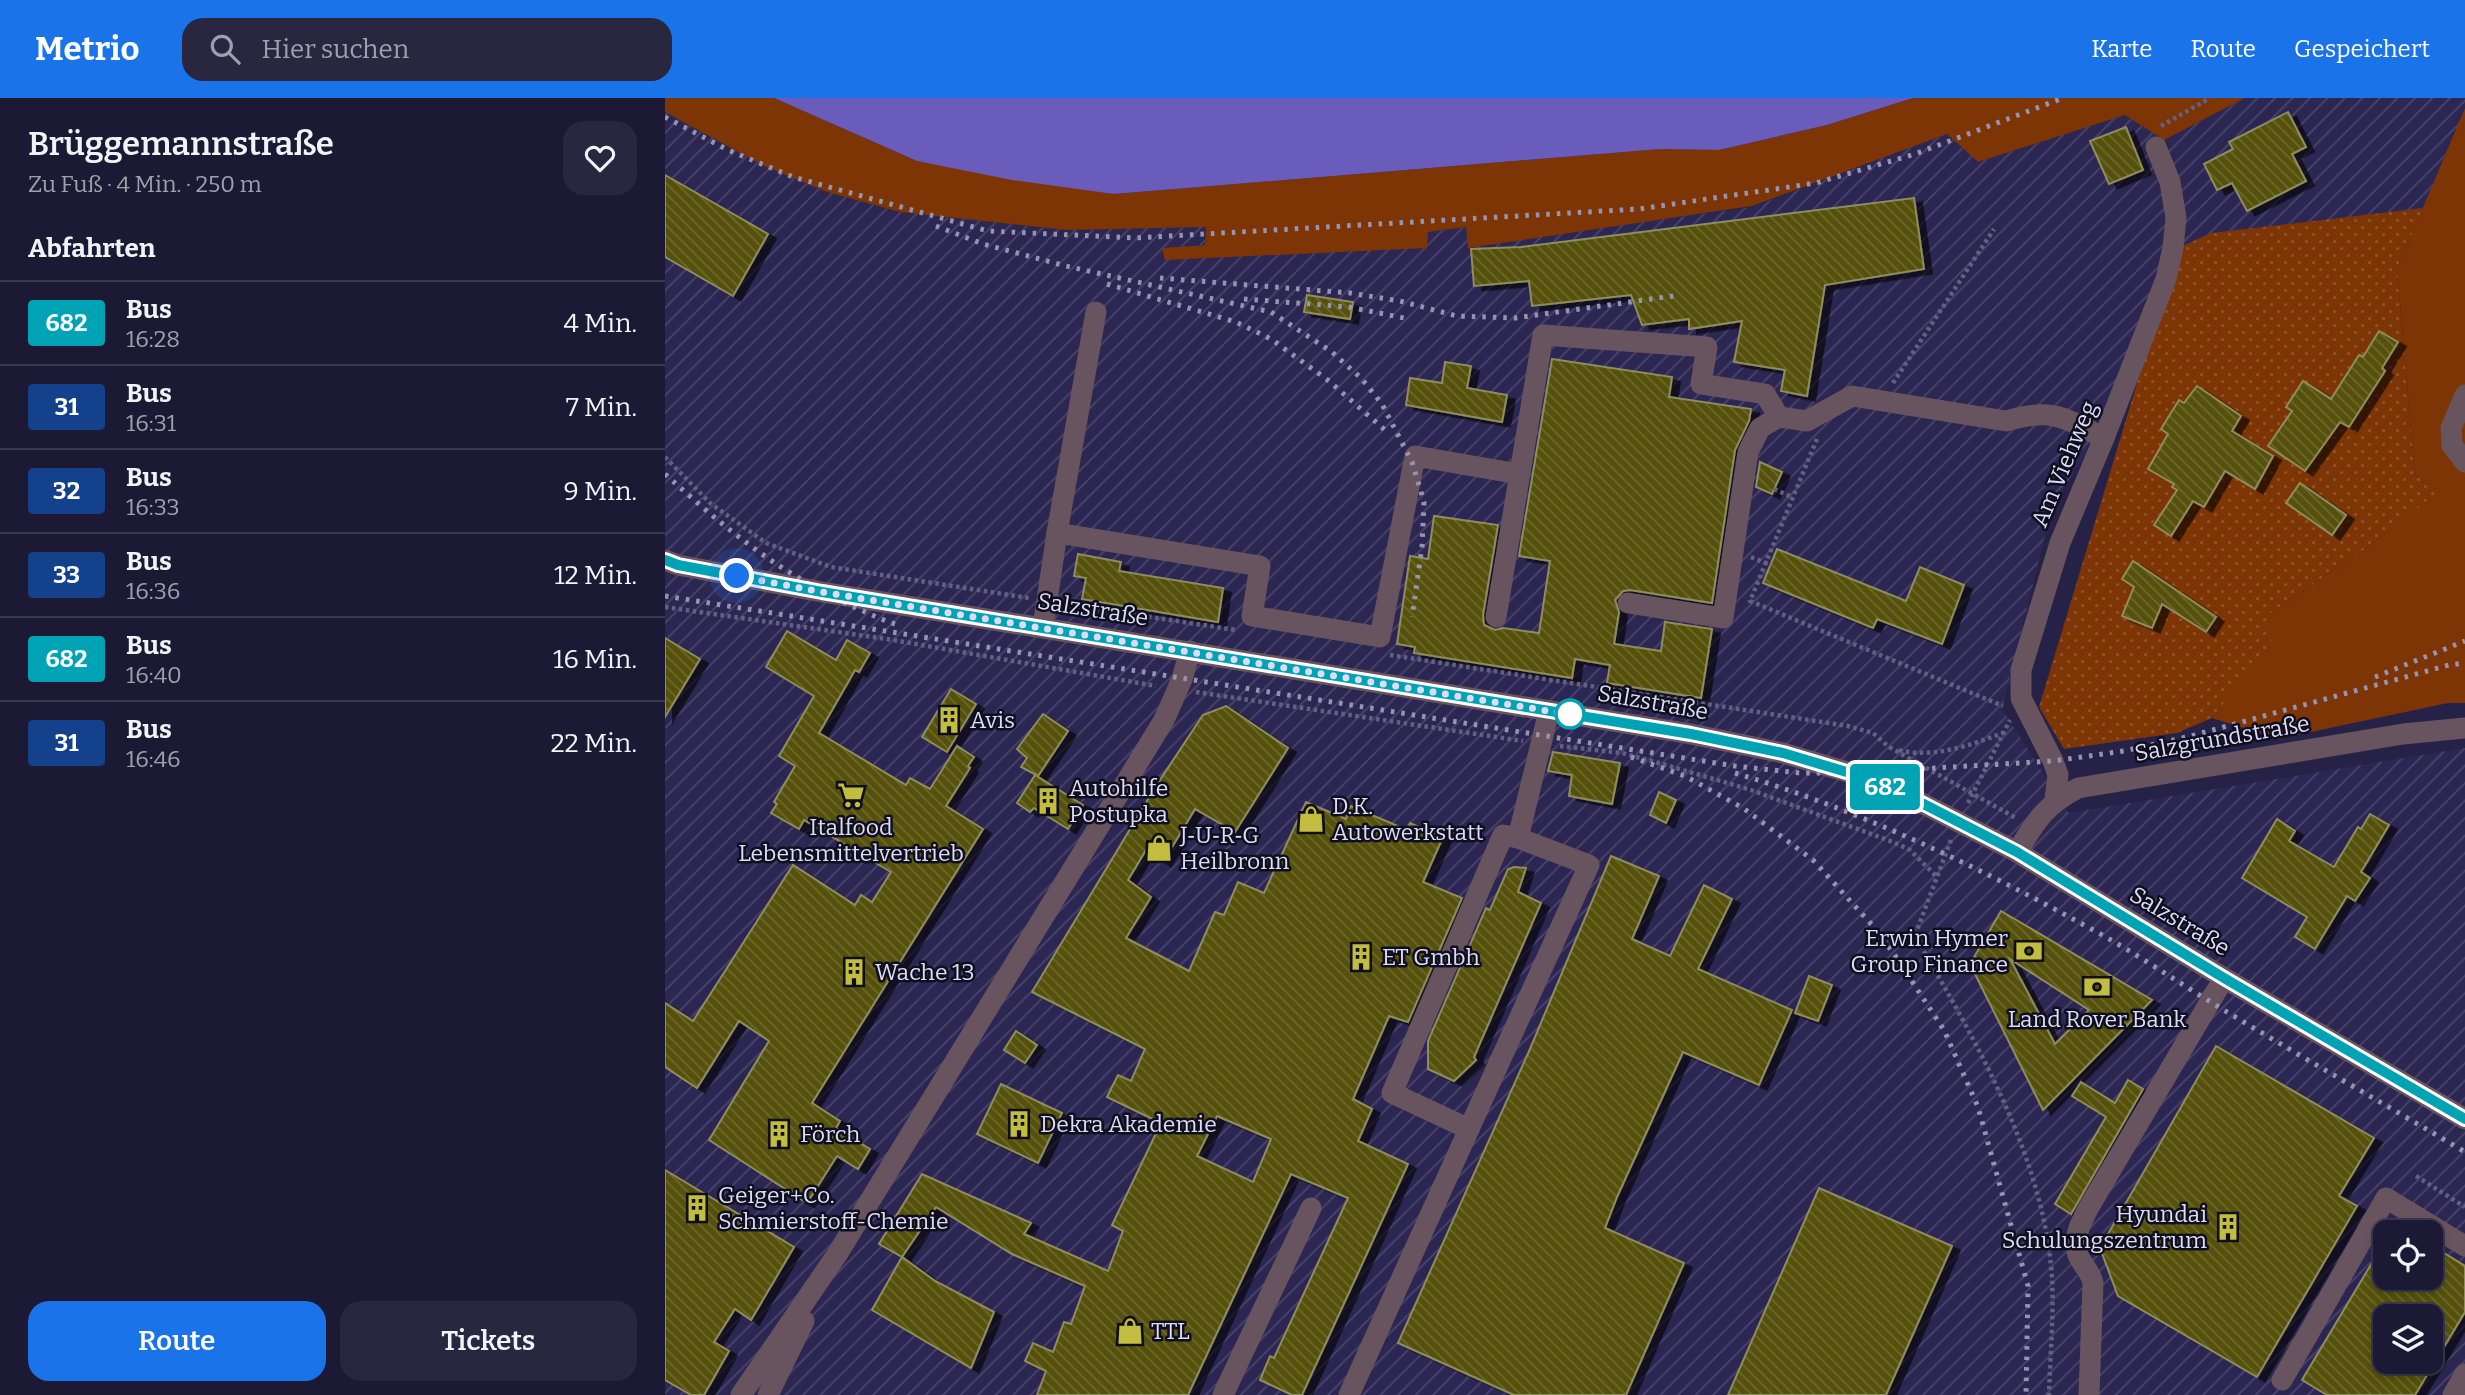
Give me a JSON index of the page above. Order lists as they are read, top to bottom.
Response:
{
  "streets": {
    "street": ["Am Viehweg", "Salzstraße", "Salzgrundstraße"]
  },
  "crossings": [
    ["Salzstraße", "Salzgrundstraße"]
  ],
  "places": {
    "building": [
      "Avis",
      "Autohilfe Postupka",
      "ET Gmbh",
      "Wache 13",
      "Dekra Akademie",
      "Förch",
      "Geiger+Co. Schmierstoff-Chemie",
      "Hyundai Schulungszentrum"
    ],
    "supermarket": ["Italfood Lebensmittelvertrieb"],
    "shop": ["D.K. Autowerkstatt", "J⁃U⁃R⁃G Heilbronn", "TTL"],
    "bank": ["Erwin Hymer Group Finance", "Land Rover Bank"]
  },
  "lines": ["bus line 682"],
  "page": {
    "header": "Metrio",
    "search": "Hier suchen",
    "nav": ["Karte", "Route", "Gespeichert"],
    "heading": [
      ["Brüggemannstraße", "Zu Fuß · 4 Min. · 250 m"],
      "Abfahrten"
    ],
    "on_map": "682",
    "list": [
      {
        "mark": "682",
        "name": "Bus",
        "note": "16:28",
        "value": "4 Min."
      },
      {
        "mark": "31",
        "name": "Bus",
        "note": "16:31",
        "value": "7 Min."
      },
      {
        "mark": "32",
        "name": "Bus",
        "note": "16:33",
        "value": "9 Min."
      },
      {
        "mark": "33",
        "name": "Bus",
        "note": "16:36",
        "value": "12 Min."
      },
      {
        "mark": "682",
        "name": "Bus",
        "note": "16:40",
        "value": "16 Min."
      },
      {
        "mark": "31",
        "name": "Bus",
        "note": "16:46",
        "value": "22 Min."
      }
    ],
    "buttons": ["Route", "Tickets"]
  }
}
